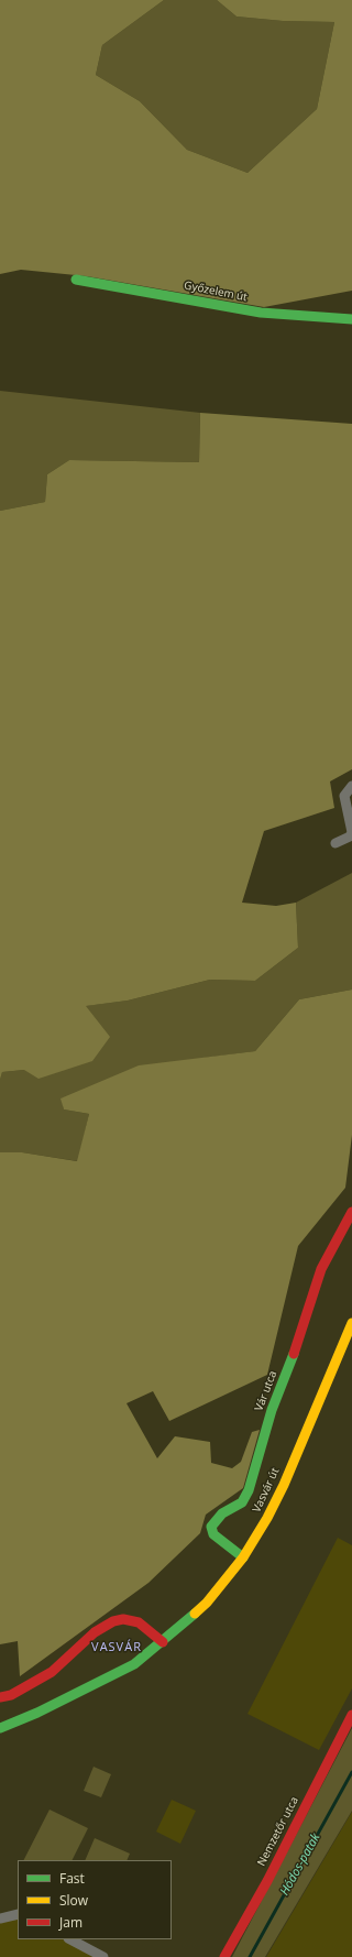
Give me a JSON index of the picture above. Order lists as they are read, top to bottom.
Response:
{
  "streets": {
    "street": [
      "Győzelem út",
      "Vár utca",
      "Vasvár út",
      "Nemzetőr utca"
    ]
  },
  "crossings": [
    ["Vár utca", "Vasvár út"]
  ],
  "districts": ["VASVÁR"],
  "water": ["Hódos-patak"],
  "legend": ["Fast", "Slow", "Jam"]
}
